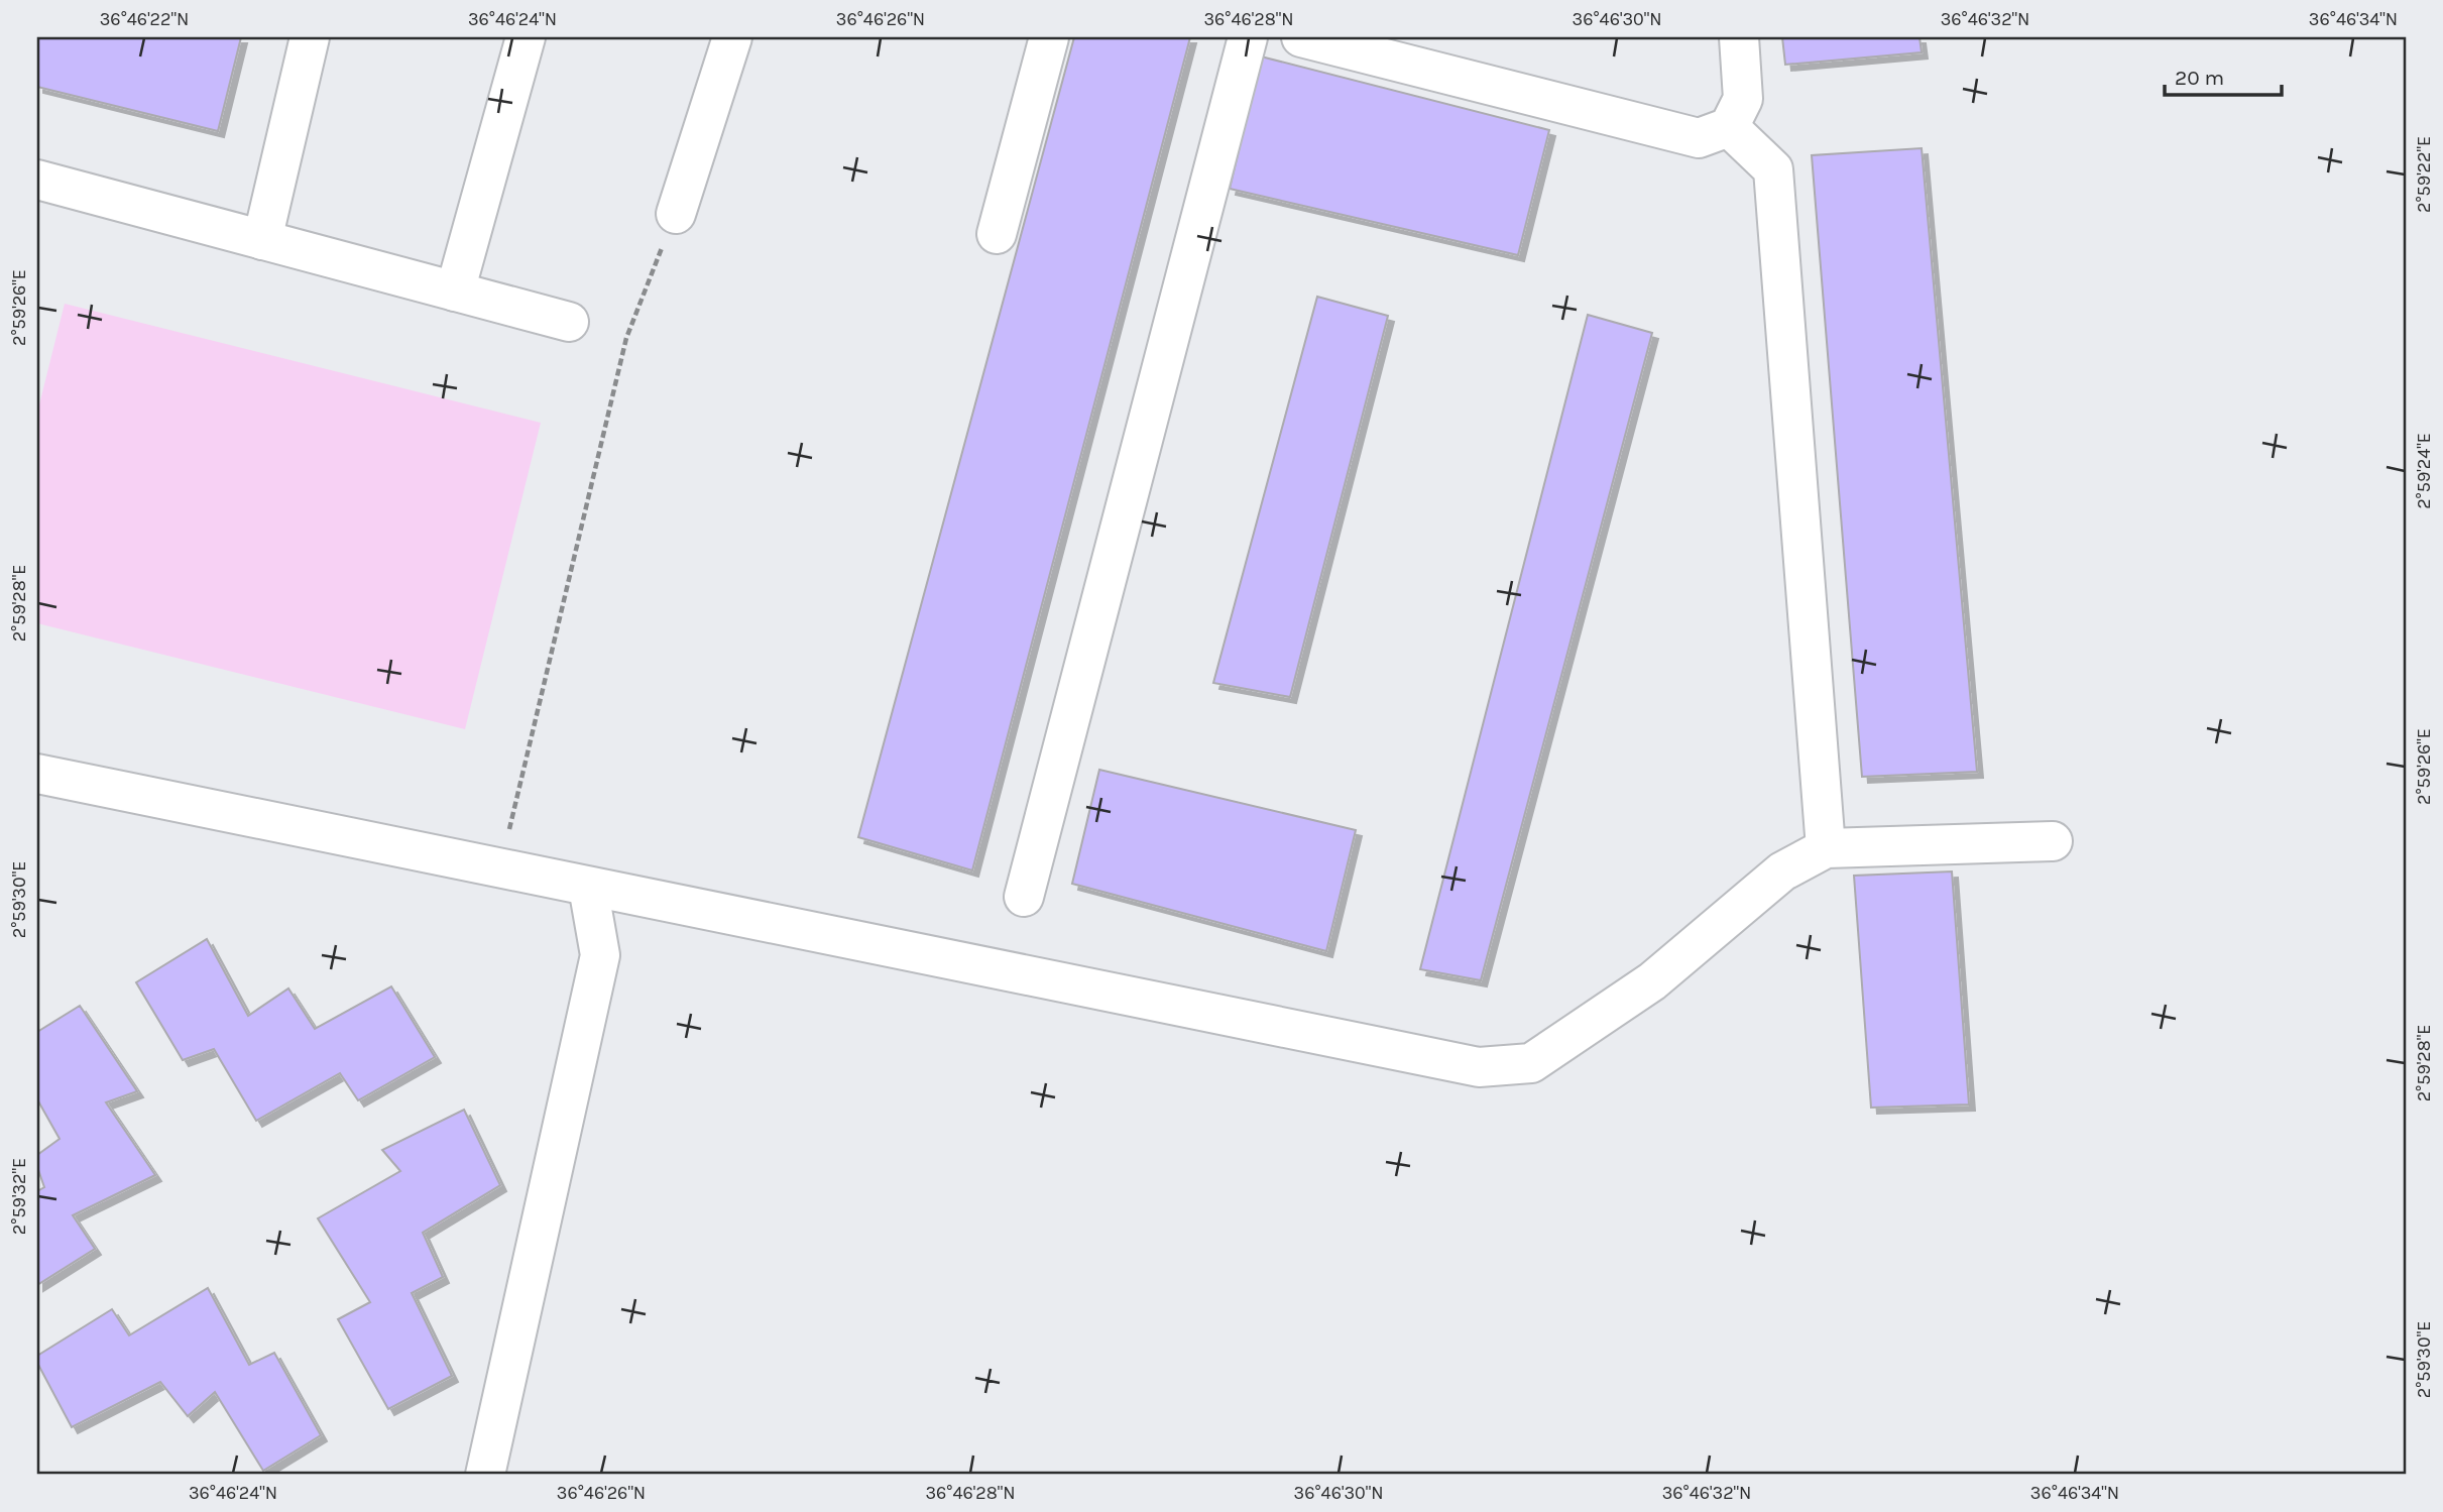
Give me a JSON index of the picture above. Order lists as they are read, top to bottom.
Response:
{
  "scale_bar": "20 m",
  "coordinates": [
    "36°46'22\"N",
    "36°46'24\"N",
    "36°46'26\"N",
    "36°46'28\"N",
    "36°46'30\"N",
    "36°46'32\"N",
    "36°46'34\"N",
    "2°59'22\"E",
    "2°59'26\"E",
    "2°59'24\"E",
    "2°59'28\"E",
    "2°59'30\"E",
    "2°59'32\"E"
  ]
}
